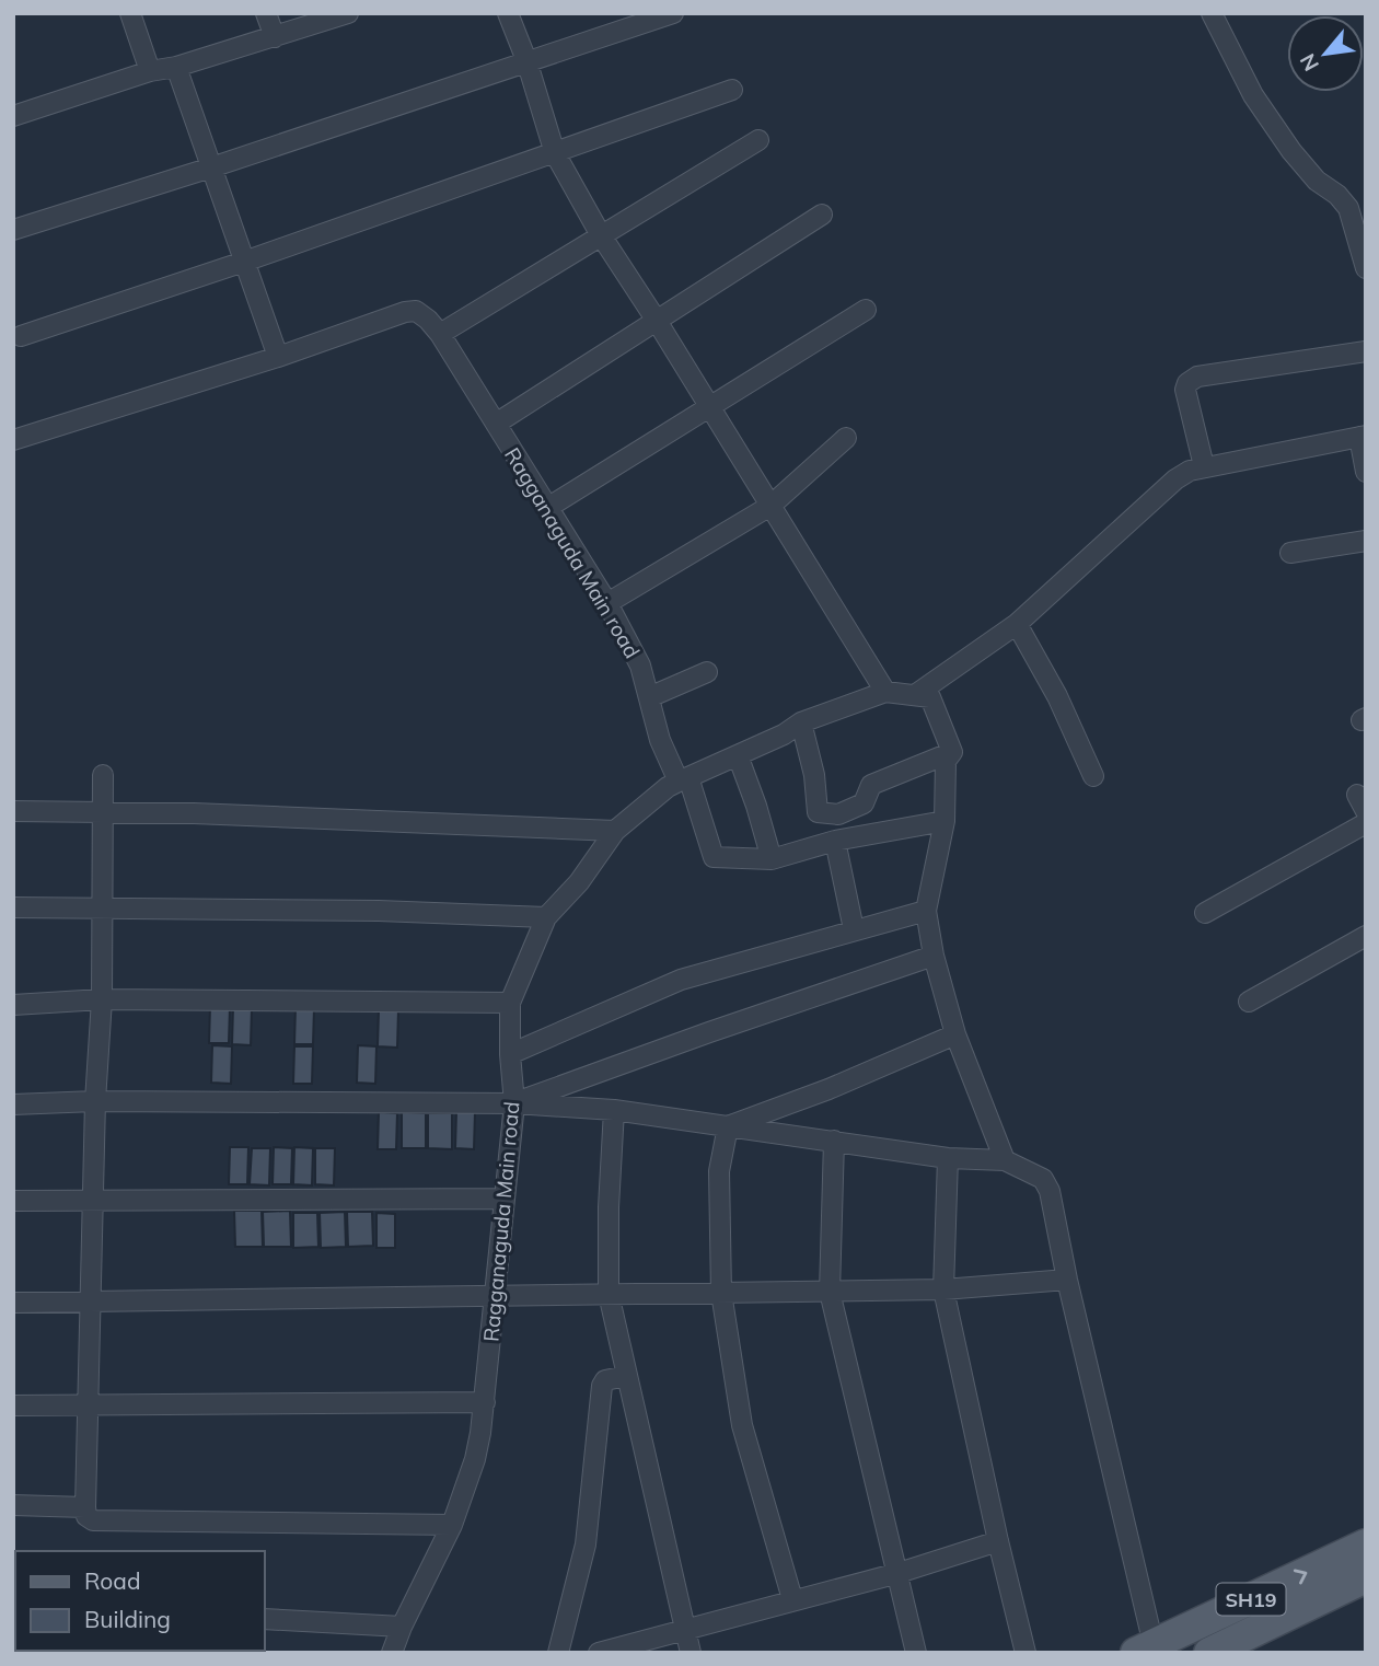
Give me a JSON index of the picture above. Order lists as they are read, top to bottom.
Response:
{
  "streets": {
    "main road": ["SH19"],
    "street": ["Ragganaguda Main road"]
  },
  "legend": ["Road", "Building"],
  "north": "bottom left"
}
